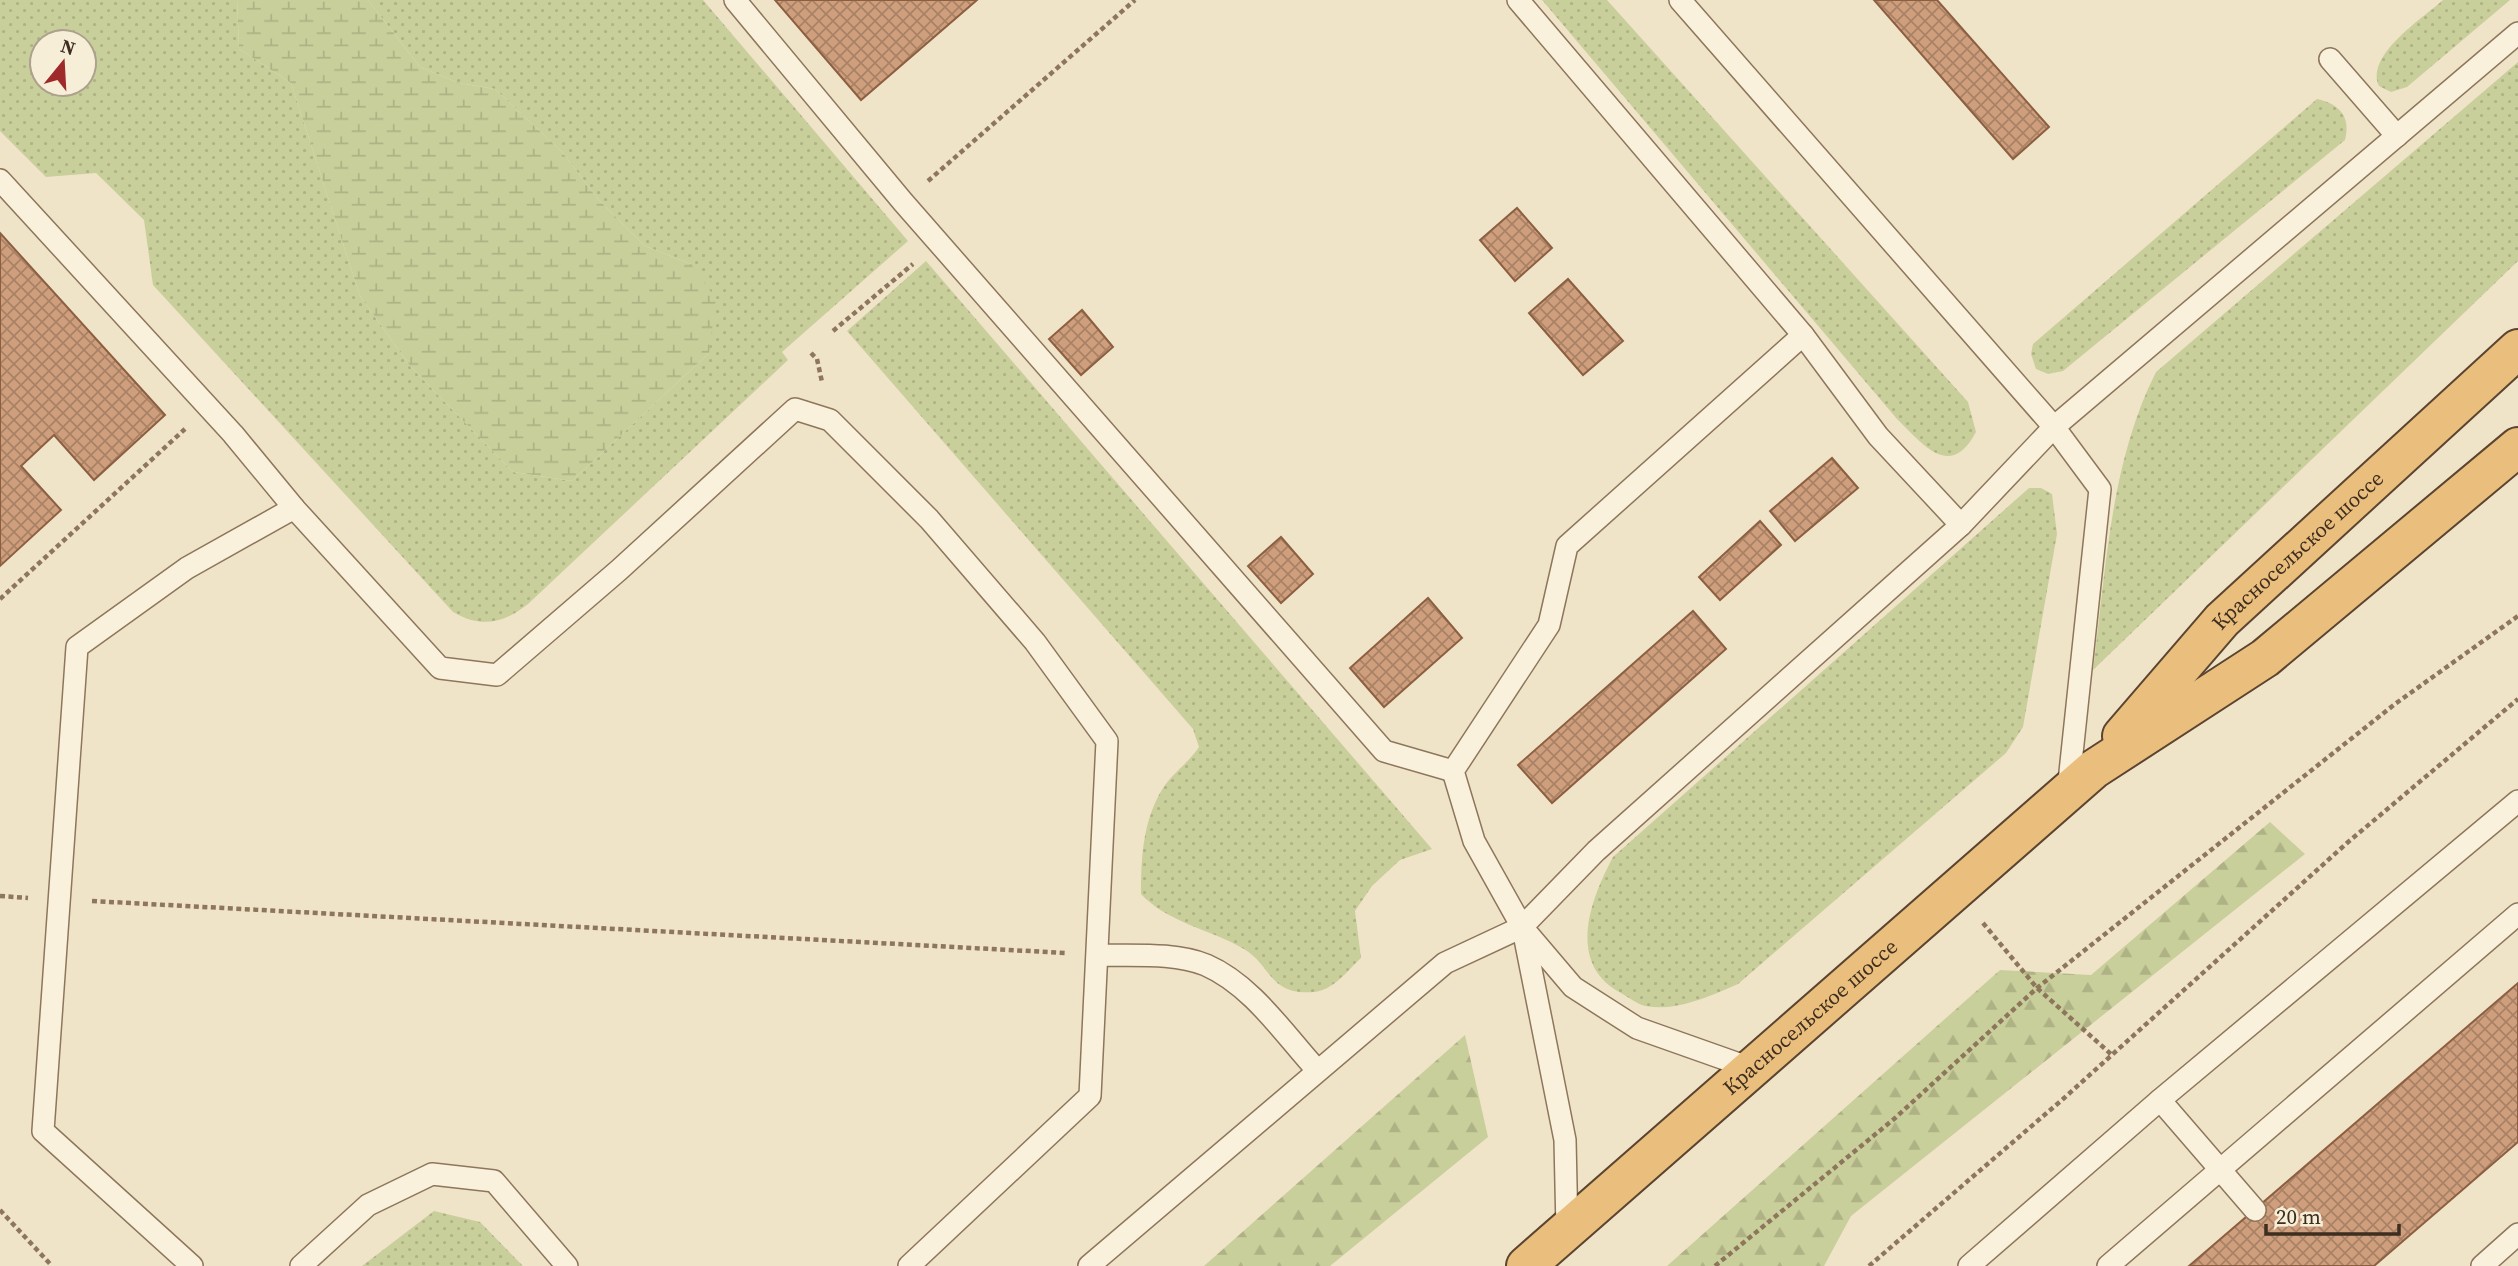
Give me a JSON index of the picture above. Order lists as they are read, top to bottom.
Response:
{
  "streets": {
    "highway": ["Красносельское шоссе"]
  },
  "scale_bar": "20 m",
  "north": "top"
}
